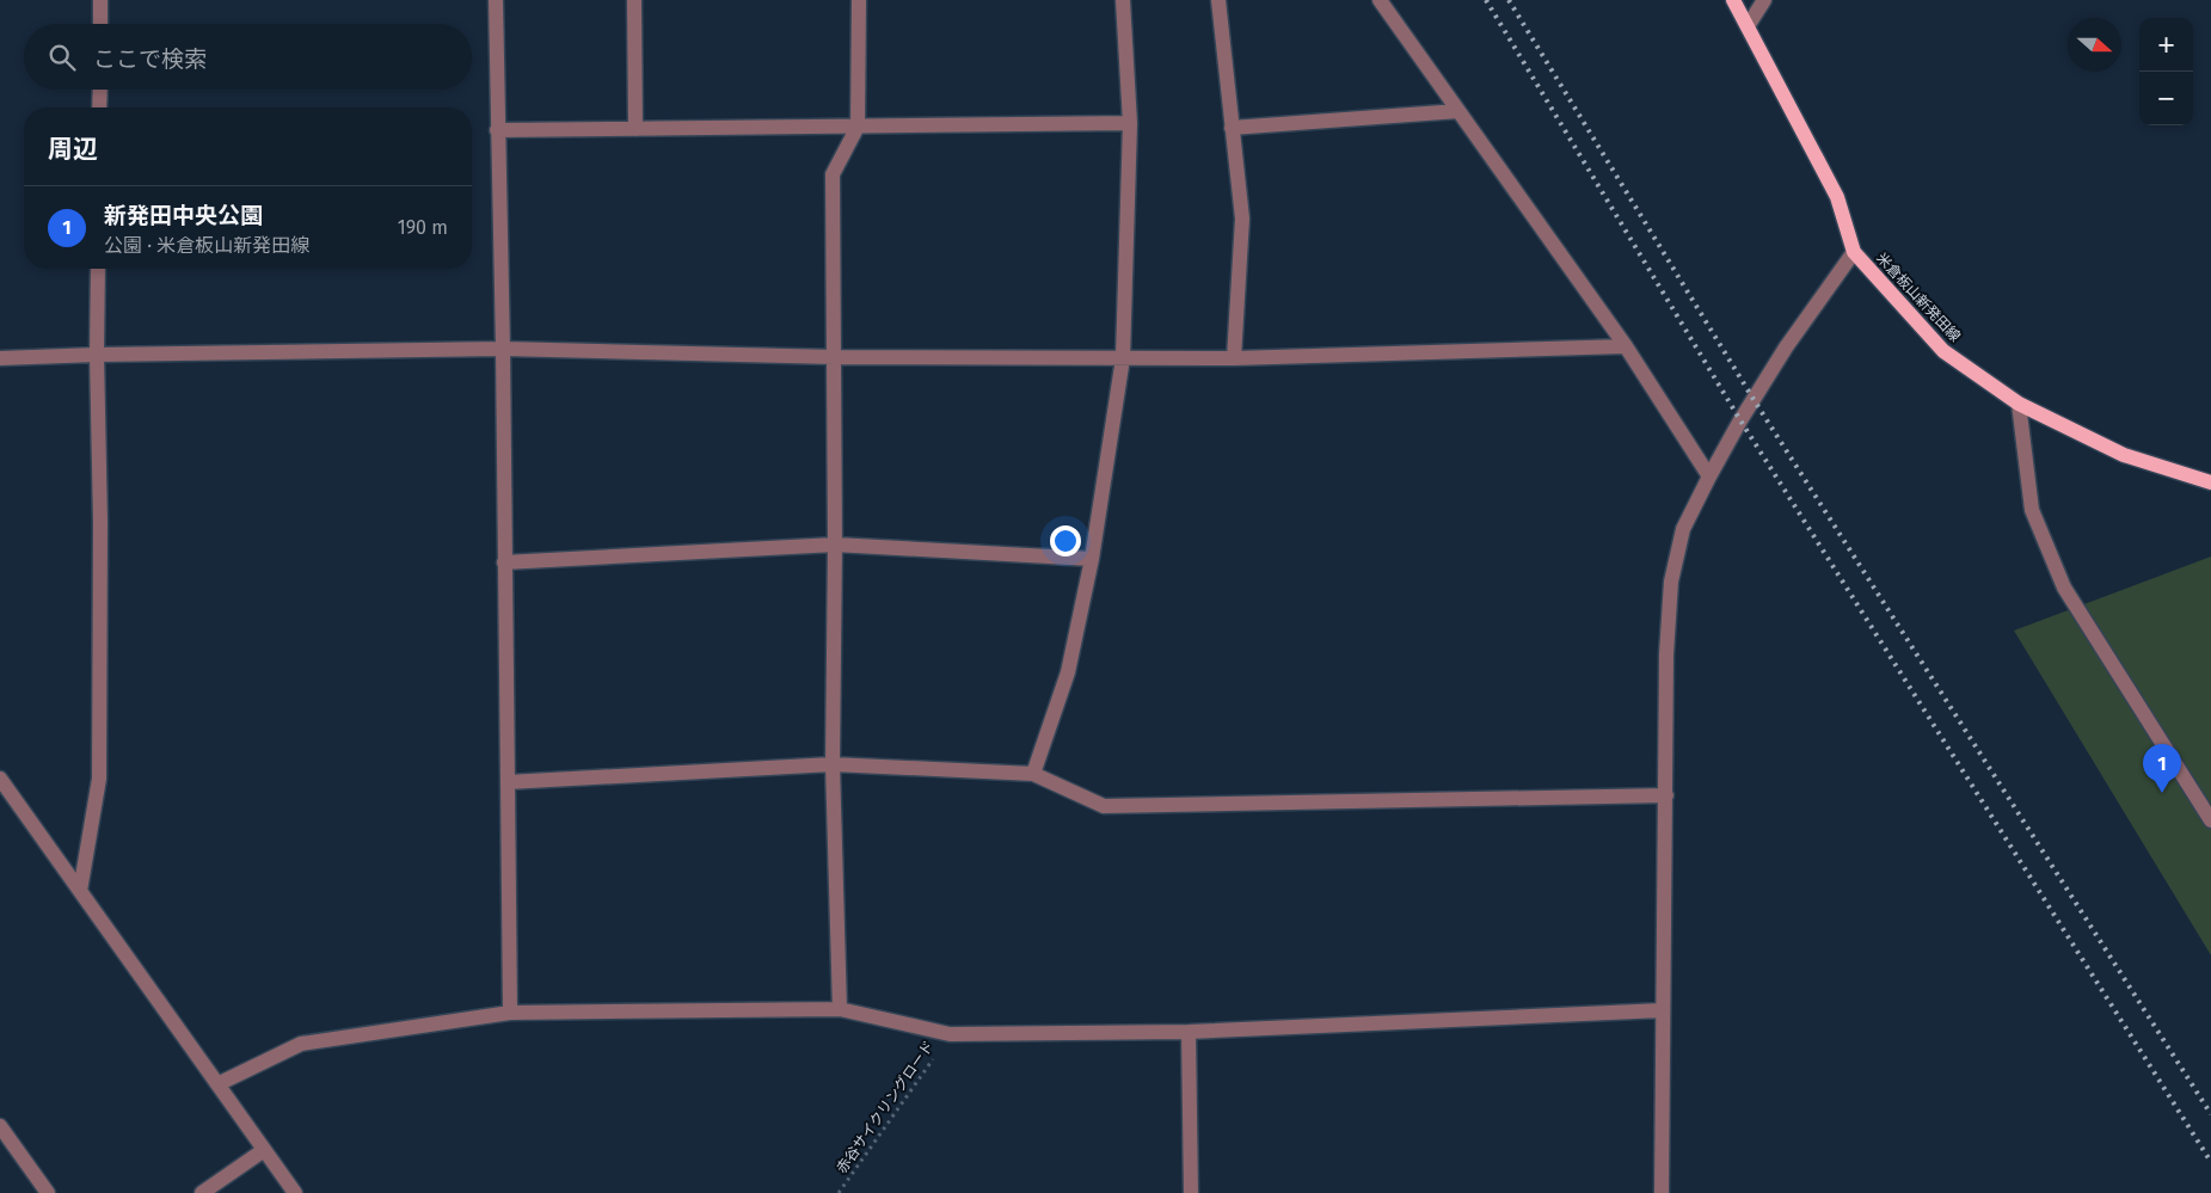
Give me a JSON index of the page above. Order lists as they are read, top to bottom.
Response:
{
  "streets": {
    "main road": ["米倉板山新発田線"],
    "path": ["赤谷サイクリングロード"]
  },
  "north": "right",
  "page": {
    "map_buttons": ["+", "−"],
    "search": "ここで検索",
    "heading": "周辺",
    "list": [
      {
        "mark": "1",
        "name": "新発田中央公園",
        "note": "公園 · 米倉板山新発田線",
        "value": "190 m"
      }
    ],
    "pins": "1"
  }
}
